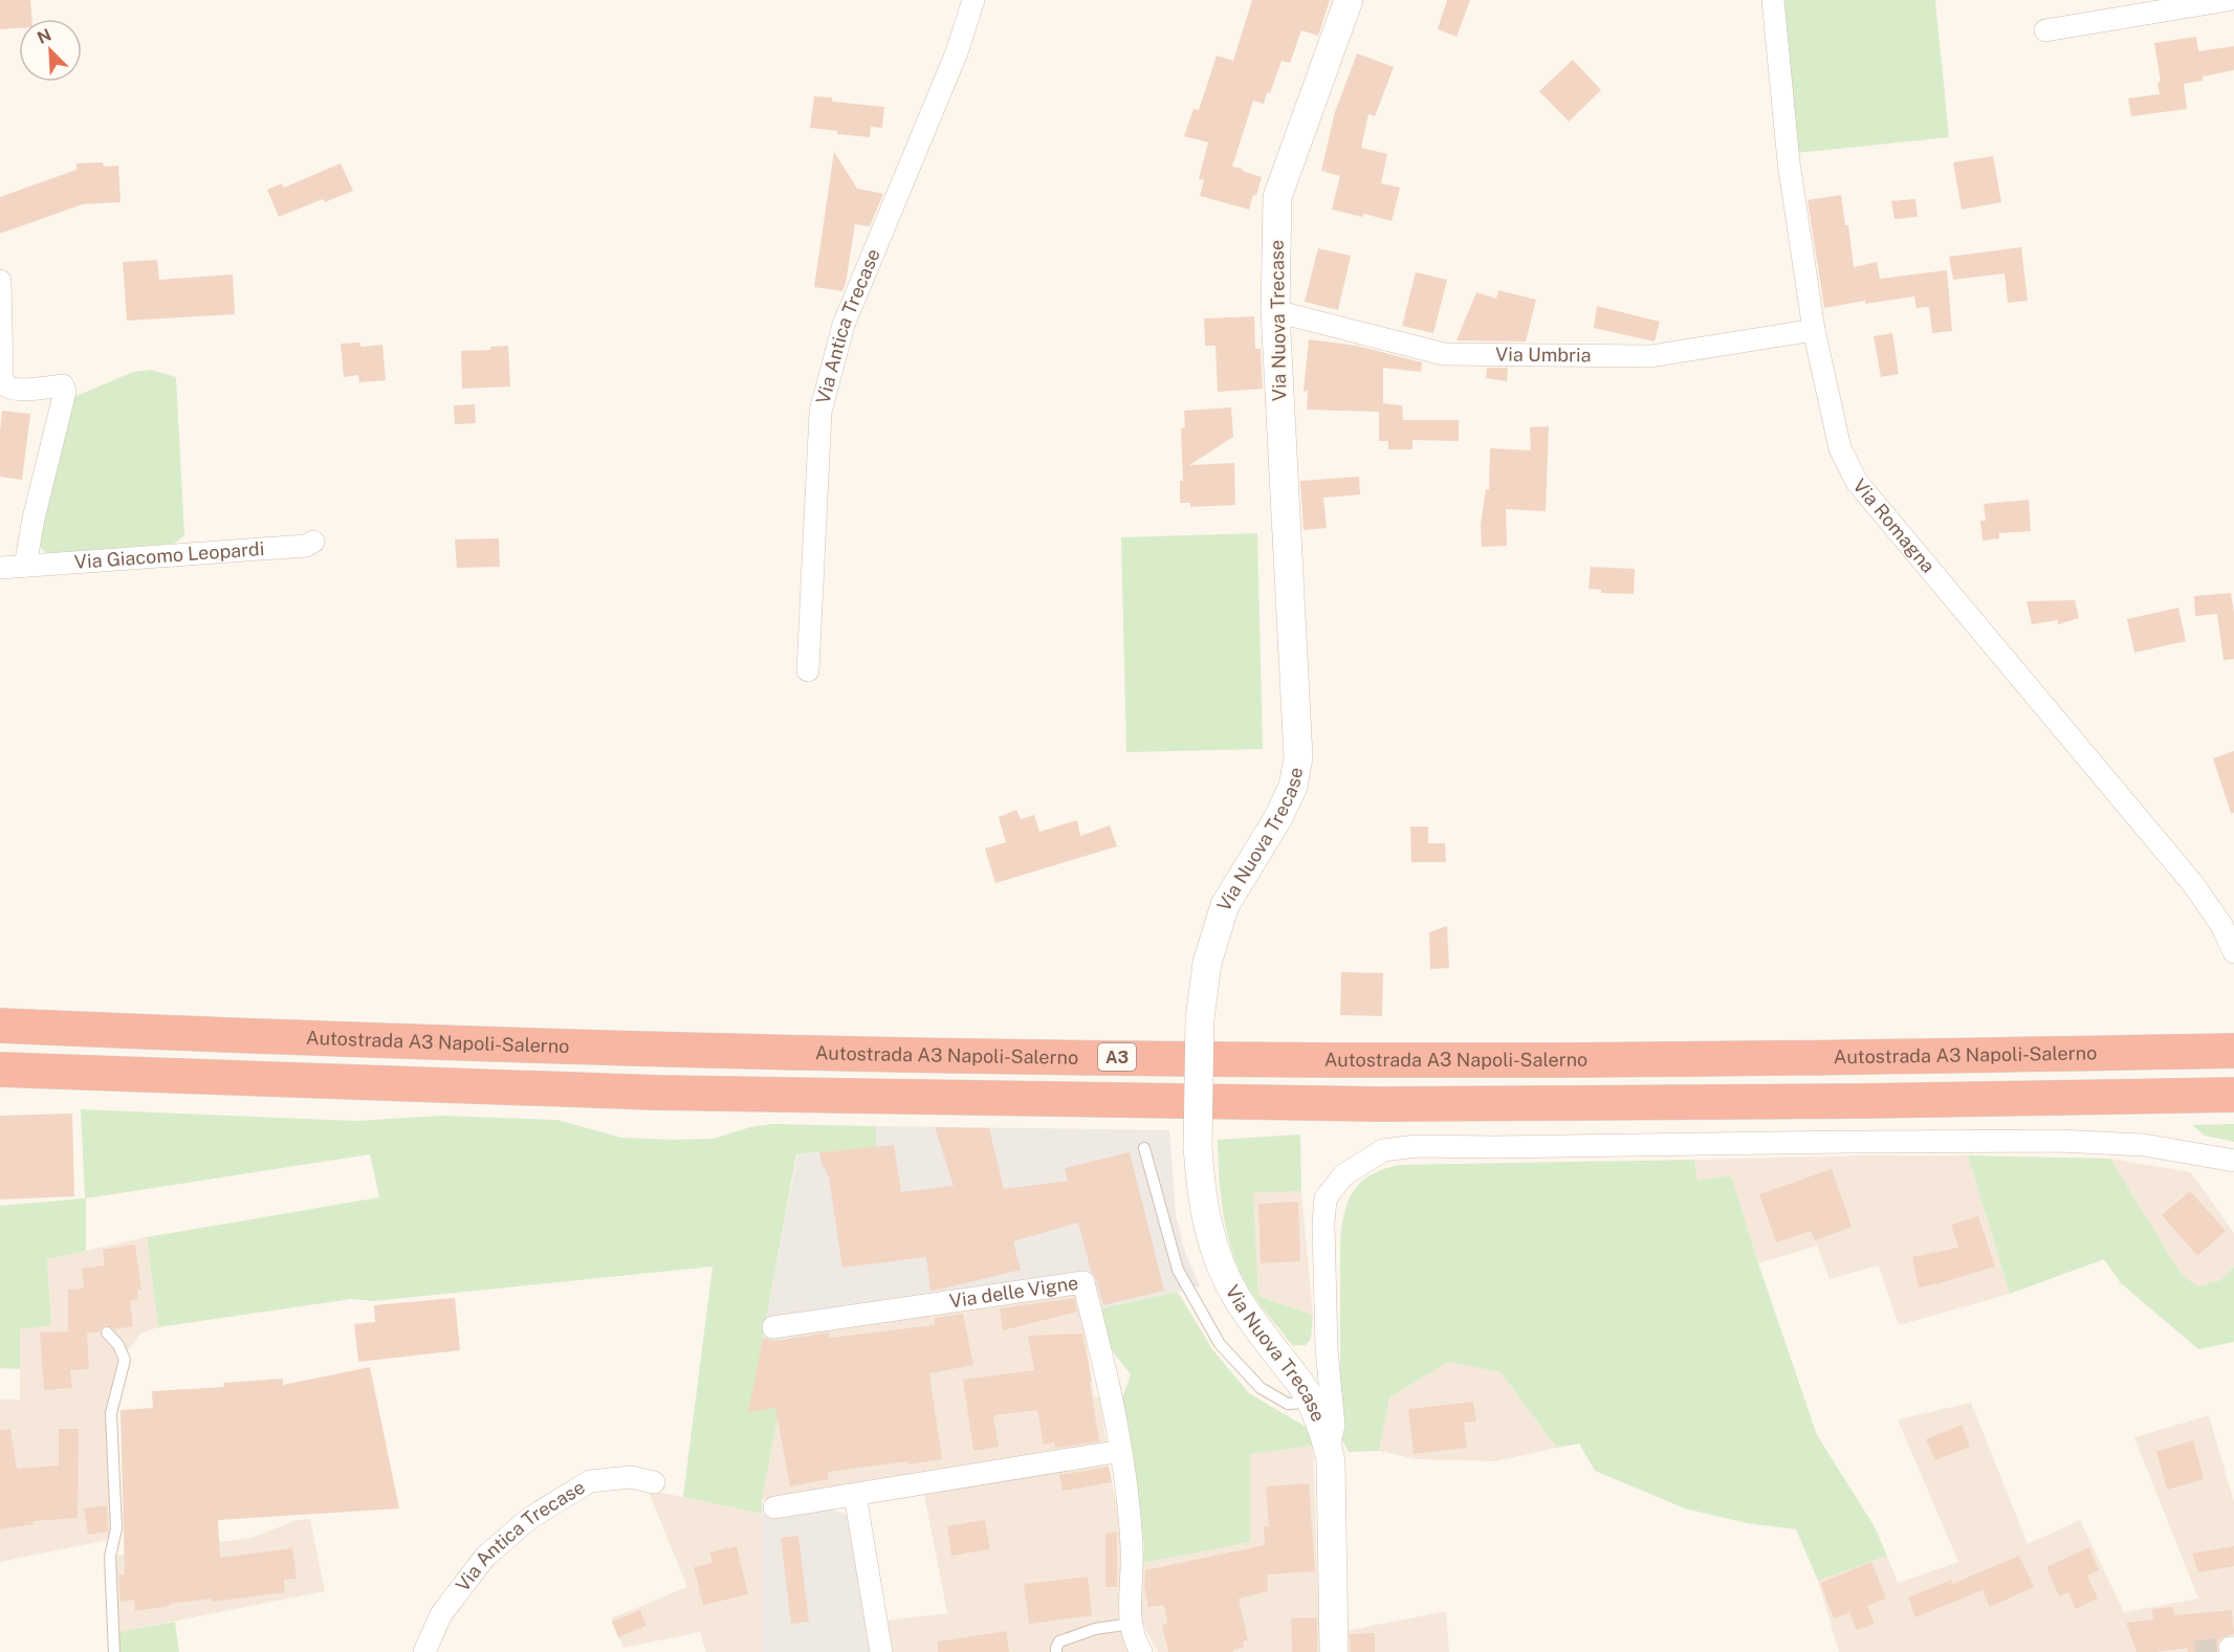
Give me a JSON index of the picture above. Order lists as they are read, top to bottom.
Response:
{
  "streets": {
    "highway": ["Autostrada A3 Napoli-Salerno", "A3"],
    "street": [
      "Via Nuova Trecase",
      "Via Antica Trecase",
      "Via Umbria",
      "Via Romagna",
      "Via Giacomo Leopardi",
      "Via delle Vigne"
    ]
  },
  "crossings": [
    ["Via Nuova Trecase", "Via Umbria"],
    ["Via Umbria", "Via Romagna"]
  ],
  "north": "top left"
}
